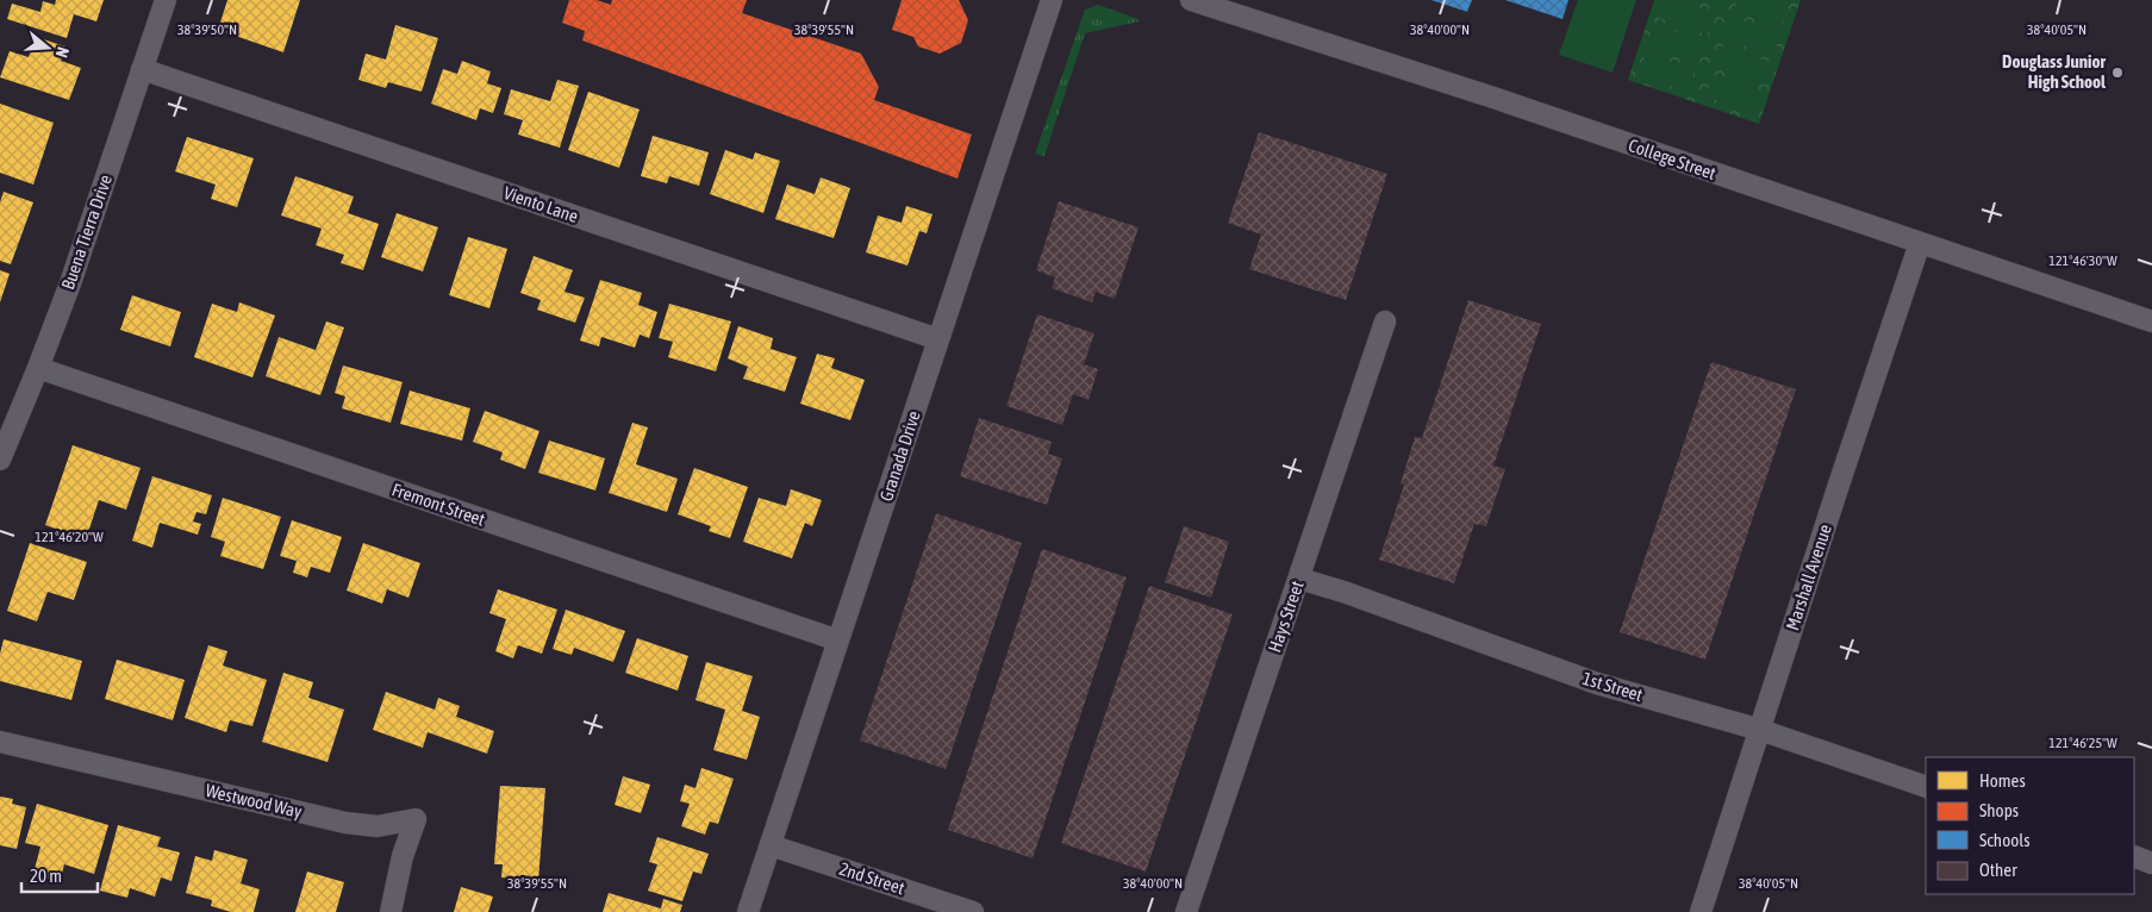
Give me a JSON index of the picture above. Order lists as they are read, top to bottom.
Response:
{
  "streets": {
    "street": [
      "College Street",
      "Viento Lane",
      "Buena Tierra Drive",
      "Granada Drive",
      "Fremont Street",
      "Marshall Avenue",
      "Hays Street",
      "1st Street",
      "Westwood Way",
      "2nd Street"
    ]
  },
  "crossings": [
    ["College Street", "Marshall Avenue"],
    ["Viento Lane", "Buena Tierra Drive"],
    ["Viento Lane", "Granada Drive"],
    ["Buena Tierra Drive", "Fremont Street"],
    ["Granada Drive", "Fremont Street"],
    ["Granada Drive", "2nd Street"],
    ["Marshall Avenue", "1st Street"],
    ["Hays Street", "1st Street"]
  ],
  "places": ["Douglass Junior High School"],
  "legend": [
    "Homes",
    "Shops",
    "Schools",
    "Other"
  ],
  "scale_bar": "20 m",
  "north": "right",
  "coordinates": [
    "38°39'50\"N",
    "38°39'55\"N",
    "38°40'00\"N",
    "38°40'05\"N",
    "121°46'30\"W",
    "121°46'20\"W",
    "121°46'25\"W"
  ]
}
